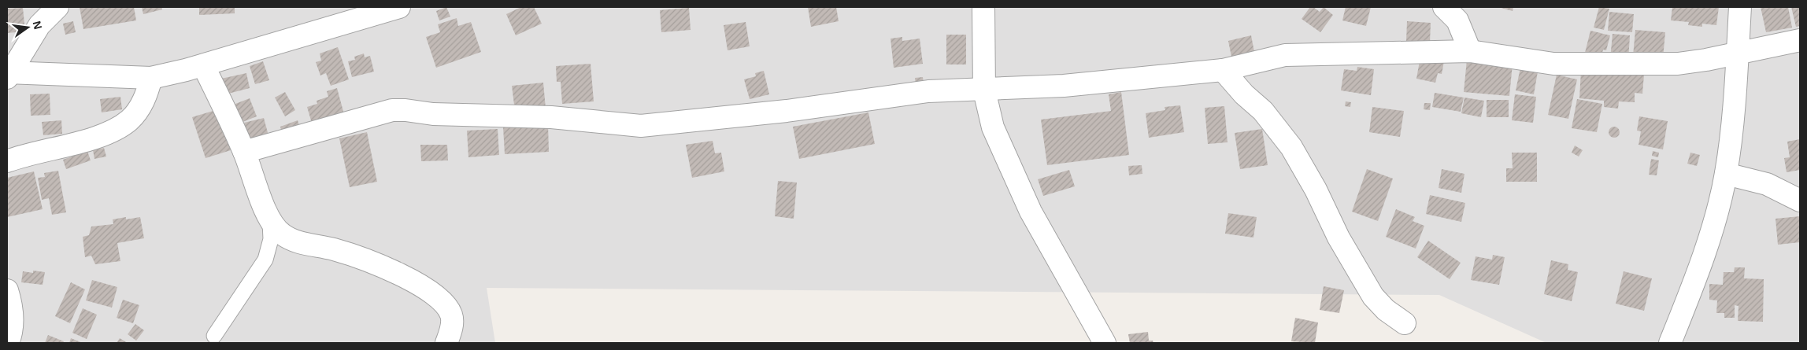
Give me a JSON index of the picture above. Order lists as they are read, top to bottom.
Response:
{
  "north": "right"
}
